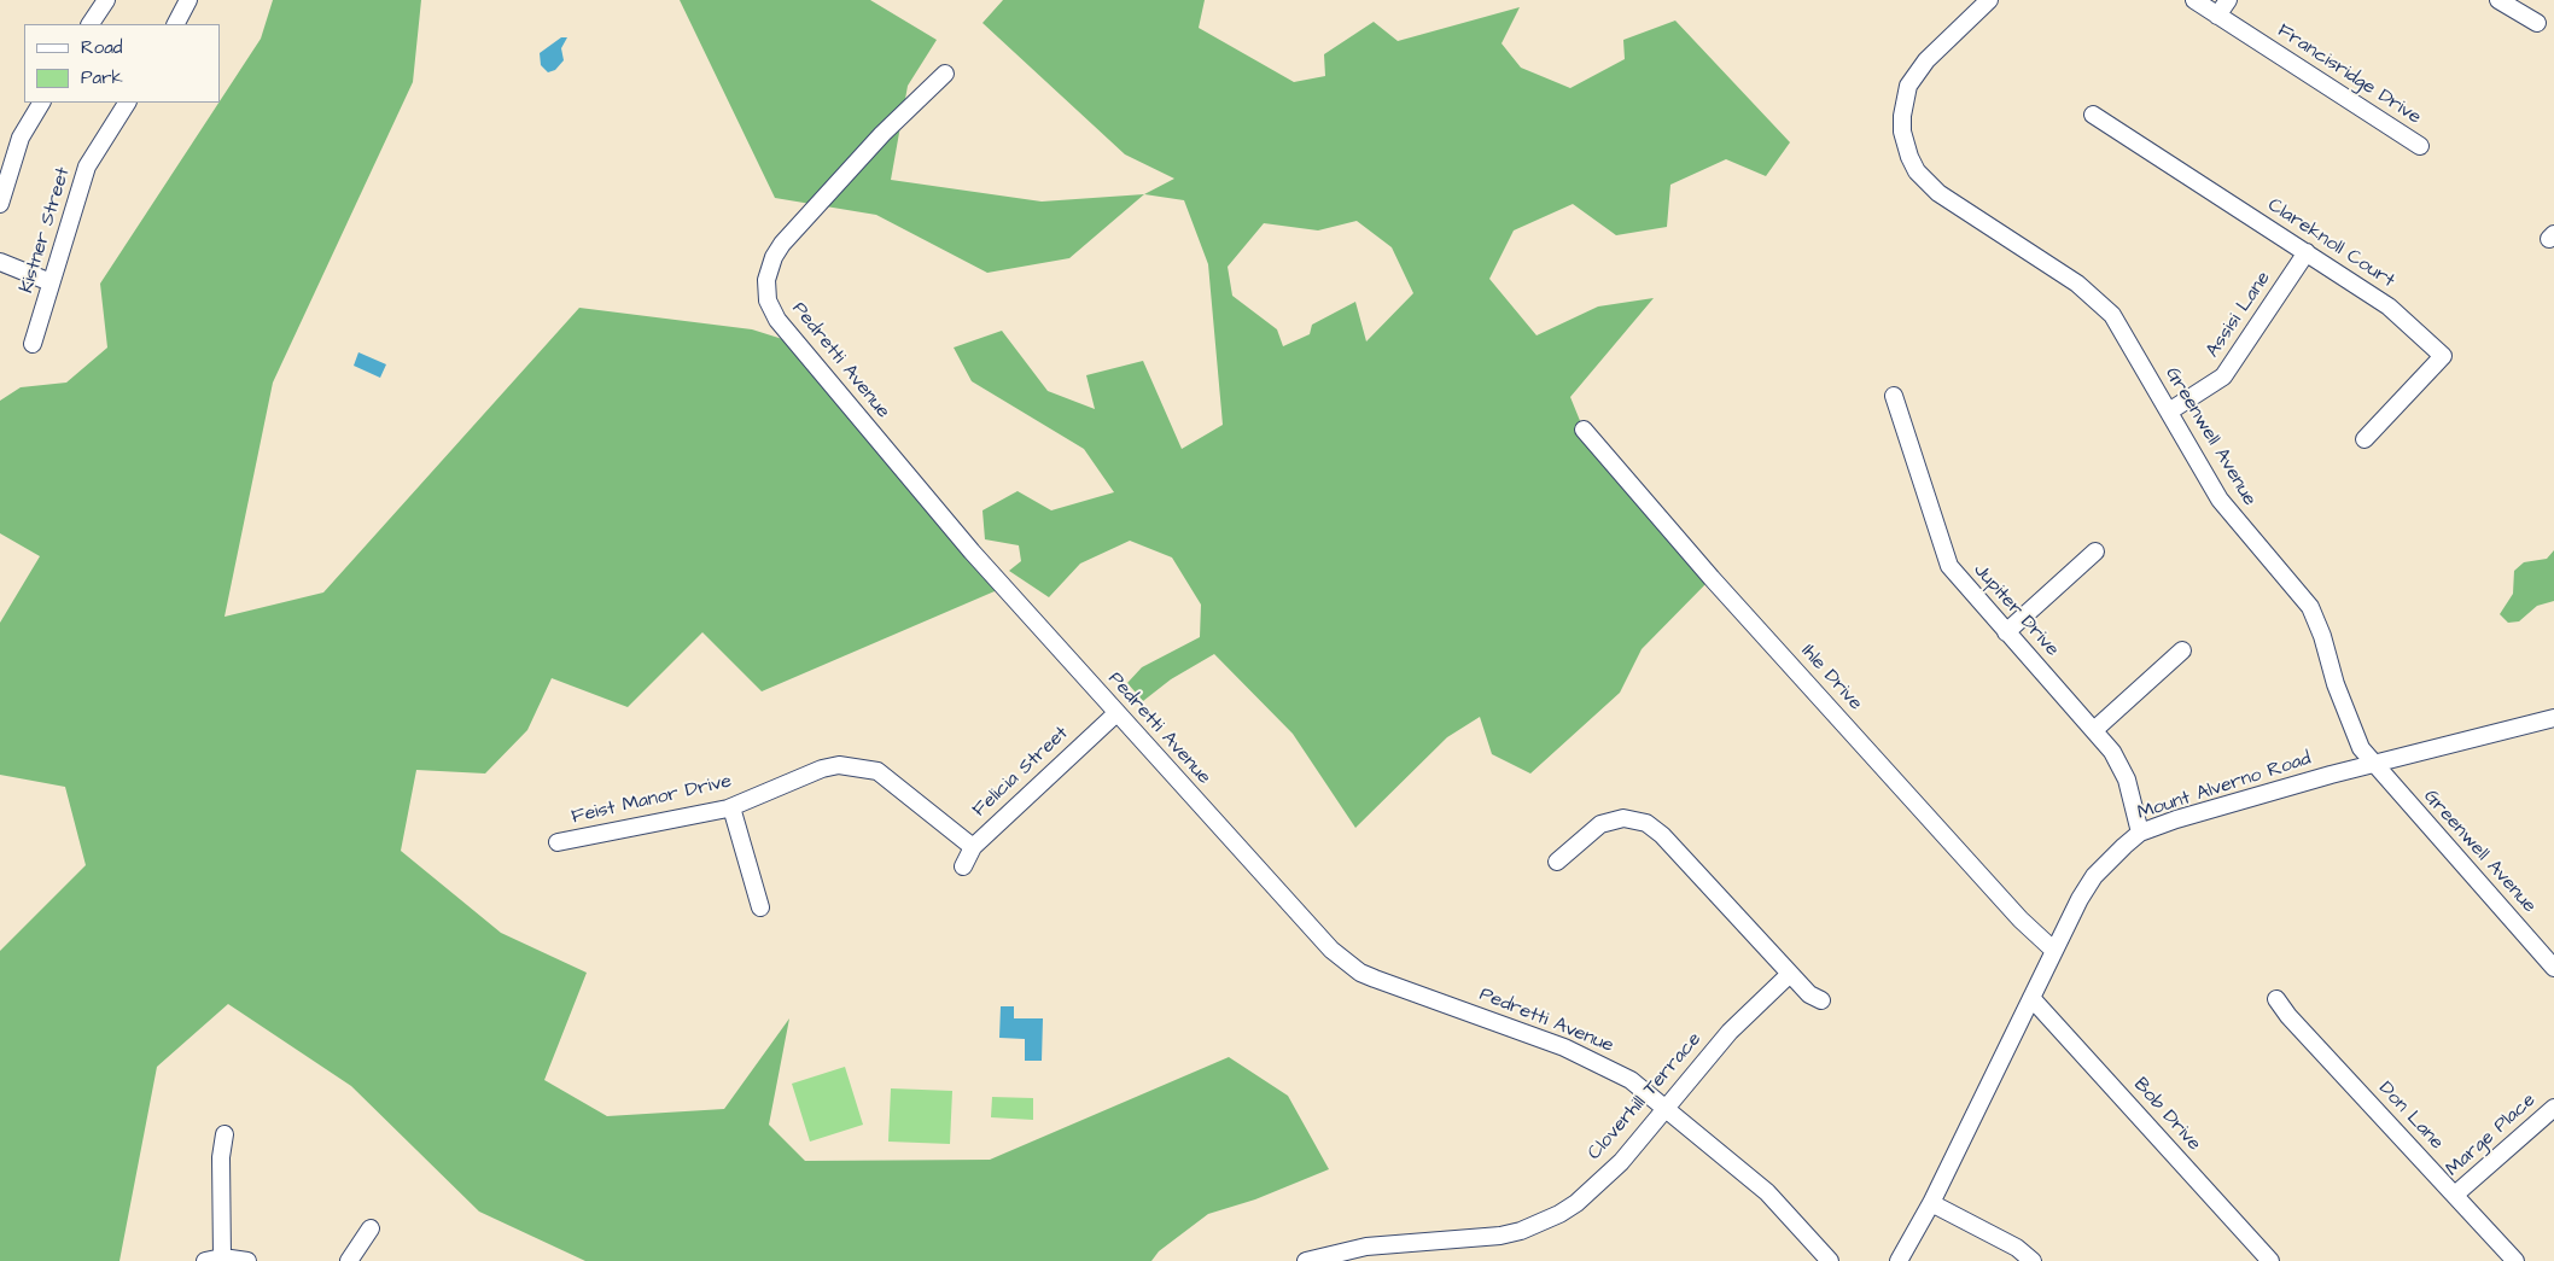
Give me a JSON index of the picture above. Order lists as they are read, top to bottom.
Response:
{
  "streets": {
    "street": [
      "Francisridge Drive",
      "Kistner Street",
      "Clareknoll Court",
      "Assisi Lane",
      "Pedretti Avenue",
      "Greenwell Avenue",
      "Jupiter Drive",
      "Ihle Drive",
      "Felicia Street",
      "Mount Alverno Road",
      "Feist Manor Drive",
      "Cloverhill Terrace",
      "Bob Drive",
      "Don Lane",
      "Marge Place"
    ]
  },
  "crossings": [
    ["Clareknoll Court", "Assisi Lane"],
    ["Assisi Lane", "Greenwell Avenue"],
    ["Pedretti Avenue", "Felicia Street"],
    ["Pedretti Avenue", "Cloverhill Terrace"],
    ["Greenwell Avenue", "Mount Alverno Road"],
    ["Jupiter Drive", "Mount Alverno Road"],
    ["Ihle Drive", "Mount Alverno Road"],
    ["Felicia Street", "Feist Manor Drive"],
    ["Mount Alverno Road", "Bob Drive"],
    ["Don Lane", "Marge Place"]
  ],
  "legend": ["Road", "Park"]
}
